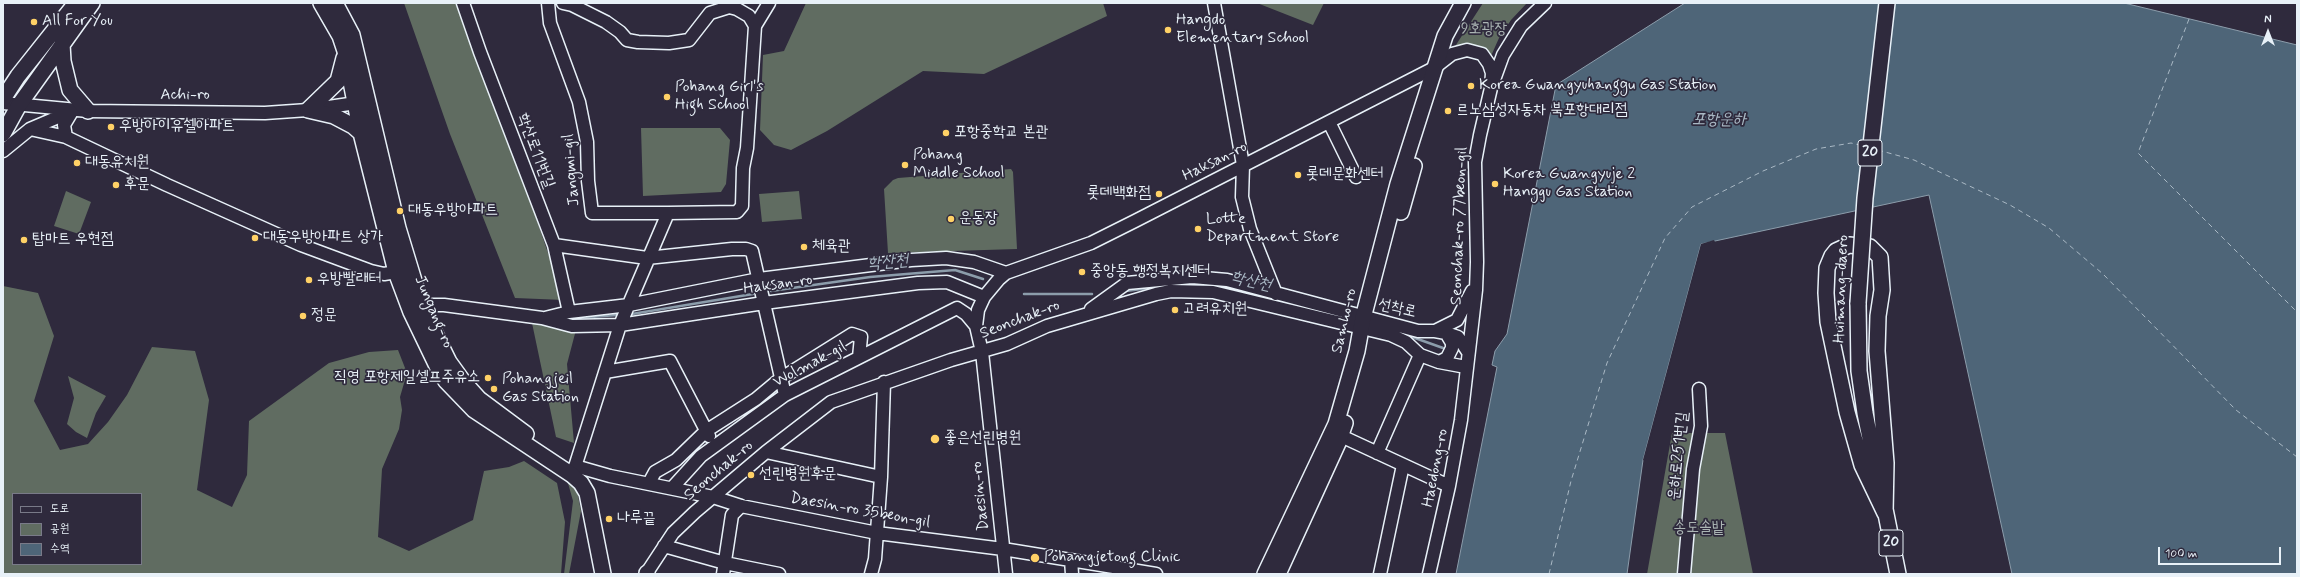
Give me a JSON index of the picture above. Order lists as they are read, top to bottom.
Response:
{
  "streets": {
    "main road": [
      "20",
      "Huimang-daero",
      "Jungang-ro",
      "Samho-ro"
    ],
    "street": [
      "Achi-ro",
      "학산로11번길",
      "Haksan-ro",
      "Jangmi-gil",
      "Seonchak-ro 77beon-gil",
      "선착로",
      "Seonchak-ro",
      "Wolmak-gil",
      "운하로251번길",
      "Haedong-ro",
      "Daesin-ro",
      "Daesin-ro 35beon-gil"
    ]
  },
  "crossings": [
    ["Achi-ro", "Jungang-ro"],
    ["학산로11번길", "Haksan-ro"],
    ["Haksan-ro", "Seonchak-ro 77beon-gil"],
    ["Haksan-ro", "Jungang-ro"],
    ["Haksan-ro", "Samho-ro"],
    ["Haksan-ro", "Daesin-ro"],
    ["Seonchak-ro 77beon-gil", "Seonchak-ro"],
    ["Seonchak-ro 77beon-gil", "Haedong-ro"],
    ["선착로", "Seonchak-ro"],
    ["선착로", "Samho-ro"],
    ["Jungang-ro", "Daesin-ro 35beon-gil"],
    ["Seonchak-ro", "Samho-ro"],
    ["Seonchak-ro", "Haedong-ro"],
    ["Seonchak-ro", "Daesin-ro"],
    ["Seonchak-ro", "Daesin-ro 35beon-gil"],
    ["Wolmak-gil", "Daesin-ro"],
    ["Wolmak-gil", "Daesin-ro 35beon-gil"],
    ["Daesin-ro", "Daesin-ro 35beon-gil"]
  ],
  "water": ["포항운하", "학산천"],
  "parks": ["9호광장", "송도솔밭"],
  "places": [
    "All For You",
    "Hangdo Elementary School",
    "Korea Gwangyuhanggu Gas Station",
    "Pohang Girl's High School",
    "르노삼성자동차 북포항대리점",
    "우방아이유쉘아파트",
    "포항중학교 본관",
    "대동유치원",
    "Pohang Middle School",
    "롯데문화센터",
    "Korea Gwangyuje 2 Hanggu Gas Station",
    "후문",
    "롯데백화점",
    "대동우방아파트",
    "운동장",
    "Lotte Department Store",
    "대동우방아파트 상가",
    "탑마트 우현점",
    "체육관",
    "중앙동 행정복지센터",
    "우방빨래터",
    "고려유치원",
    "정문",
    "직영 포항제일셀프주유소",
    "Pohangjeil Gas Station",
    "좋은선린병원",
    "선린병원후문",
    "나루끝",
    "Pohangjetong Clinic"
  ],
  "legend": ["도로", "공원", "수역"],
  "scale_bar": "100 m",
  "north": "top"
}
